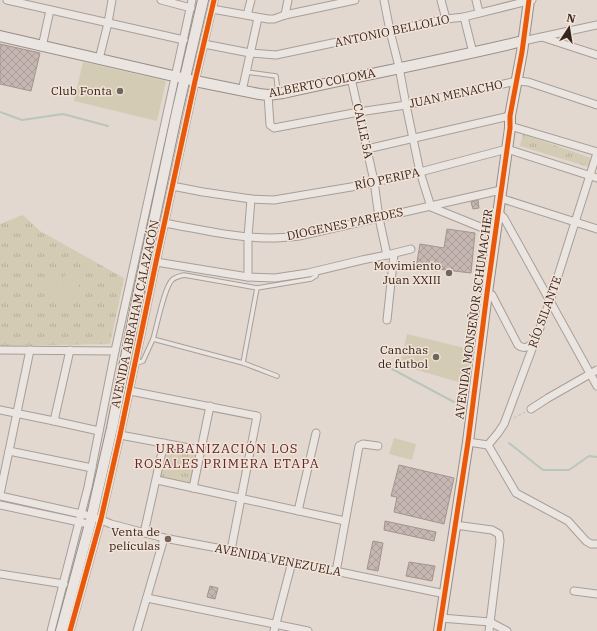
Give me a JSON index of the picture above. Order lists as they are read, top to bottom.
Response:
{
  "streets": {
    "street": [
      "ANTONIO BELLOLIO",
      "ALBERTO COLOMA",
      "JUAN MENACHO",
      "CALLE 5A",
      "RÍO PERIPA",
      "DIOGENES PAREDES",
      "RÍO SILANTE",
      "AVENIDA ABRAHAM CALAZACÓN",
      "AVENIDA MONSEÑOR SCHUMACHER",
      "AVENIDA VENEZUELA"
    ]
  },
  "crossings": [
    ["ANTONIO BELLOLIO", "AVENIDA ABRAHAM CALAZACÓN"],
    ["ANTONIO BELLOLIO", "AVENIDA MONSEÑOR SCHUMACHER"],
    ["ALBERTO COLOMA", "JUAN MENACHO"],
    ["ALBERTO COLOMA", "CALLE 5A"],
    ["ALBERTO COLOMA", "AVENIDA ABRAHAM CALAZACÓN"],
    ["ALBERTO COLOMA", "AVENIDA MONSEÑOR SCHUMACHER"],
    ["JUAN MENACHO", "CALLE 5A"],
    ["JUAN MENACHO", "AVENIDA MONSEÑOR SCHUMACHER"],
    ["CALLE 5A", "RÍO PERIPA"],
    ["CALLE 5A", "DIOGENES PAREDES"],
    ["RÍO PERIPA", "AVENIDA ABRAHAM CALAZACÓN"],
    ["RÍO PERIPA", "AVENIDA MONSEÑOR SCHUMACHER"],
    ["DIOGENES PAREDES", "AVENIDA ABRAHAM CALAZACÓN"],
    ["DIOGENES PAREDES", "AVENIDA MONSEÑOR SCHUMACHER"],
    ["AVENIDA ABRAHAM CALAZACÓN", "AVENIDA VENEZUELA"],
    ["AVENIDA MONSEÑOR SCHUMACHER", "AVENIDA VENEZUELA"]
  ],
  "districts": ["URBANIZACIÓN LOS ROSALES PRIMERA ETAPA"],
  "places": [
    "Club Fonta",
    "Movimiento Juan XXIII",
    "Canchas de futbol",
    "Venta de películas"
  ],
  "north": "top"
}
